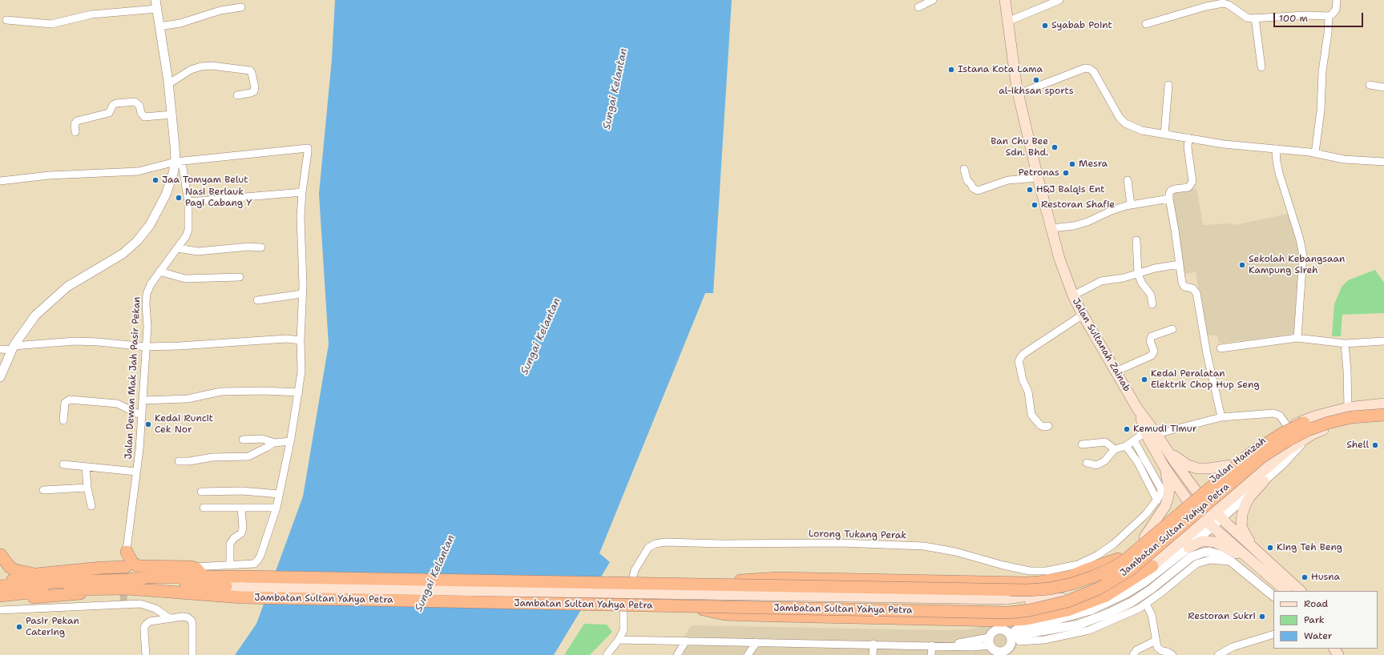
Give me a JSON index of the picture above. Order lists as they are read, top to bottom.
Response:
{
  "streets": {
    "highway": ["Jambatan Sultan Yahya Petra"],
    "main road": ["Jalan Sultanah Zainab", "Jalan Hamzah"],
    "street": ["Jalan Dewan Mak Jah Pasir Pekan", "Lorong Tukang Perak"]
  },
  "crossings": [
    ["Jalan Hamzah", "Jambatan Sultan Yahya Petra"]
  ],
  "water": ["Sungai Kelantan"],
  "places": [
    "Syabab Point",
    "Istana Kota Lama",
    "al-ikhsan sports",
    "Ban Chu Bee Sdn. Bhd.",
    "Mesra",
    "Petronas",
    "Jaa Tomyam Belut",
    "H&J Balqis Ent",
    "Nasi Berlauk Pagi Cabang Y",
    "Restoran Shafie",
    "Sekolah Kebangsaan Kampung Sireh",
    "Kedai Peralatan Elektrik Chop Hup Seng",
    "Kedai Runcit Cek Nor",
    "Kemudi Timur",
    "Shell",
    "King Teh Beng",
    "Husna",
    "Restoran Sukri",
    "Pasir Pekan Catering"
  ],
  "legend": ["Road", "Park", "Water"],
  "scale_bar": "100 m"
}
